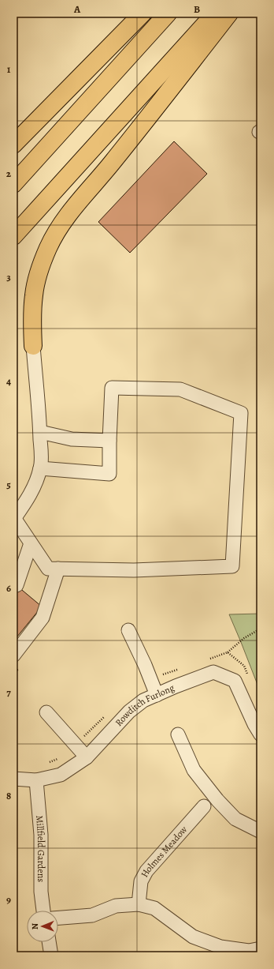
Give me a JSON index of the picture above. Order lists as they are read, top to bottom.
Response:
{
  "streets": {
    "street": ["Rowditch Furlong", "Millfield Gardens", "Holmes Meadow"]
  },
  "crossings": [
    ["Rowditch Furlong", "Millfield Gardens"]
  ],
  "north": "left",
  "grid": {
    "columns": ["A", "B"],
    "rows": [
      "1",
      "2",
      "3",
      "4",
      "5",
      "6",
      "7",
      "8",
      "9"
    ]
  }
}
